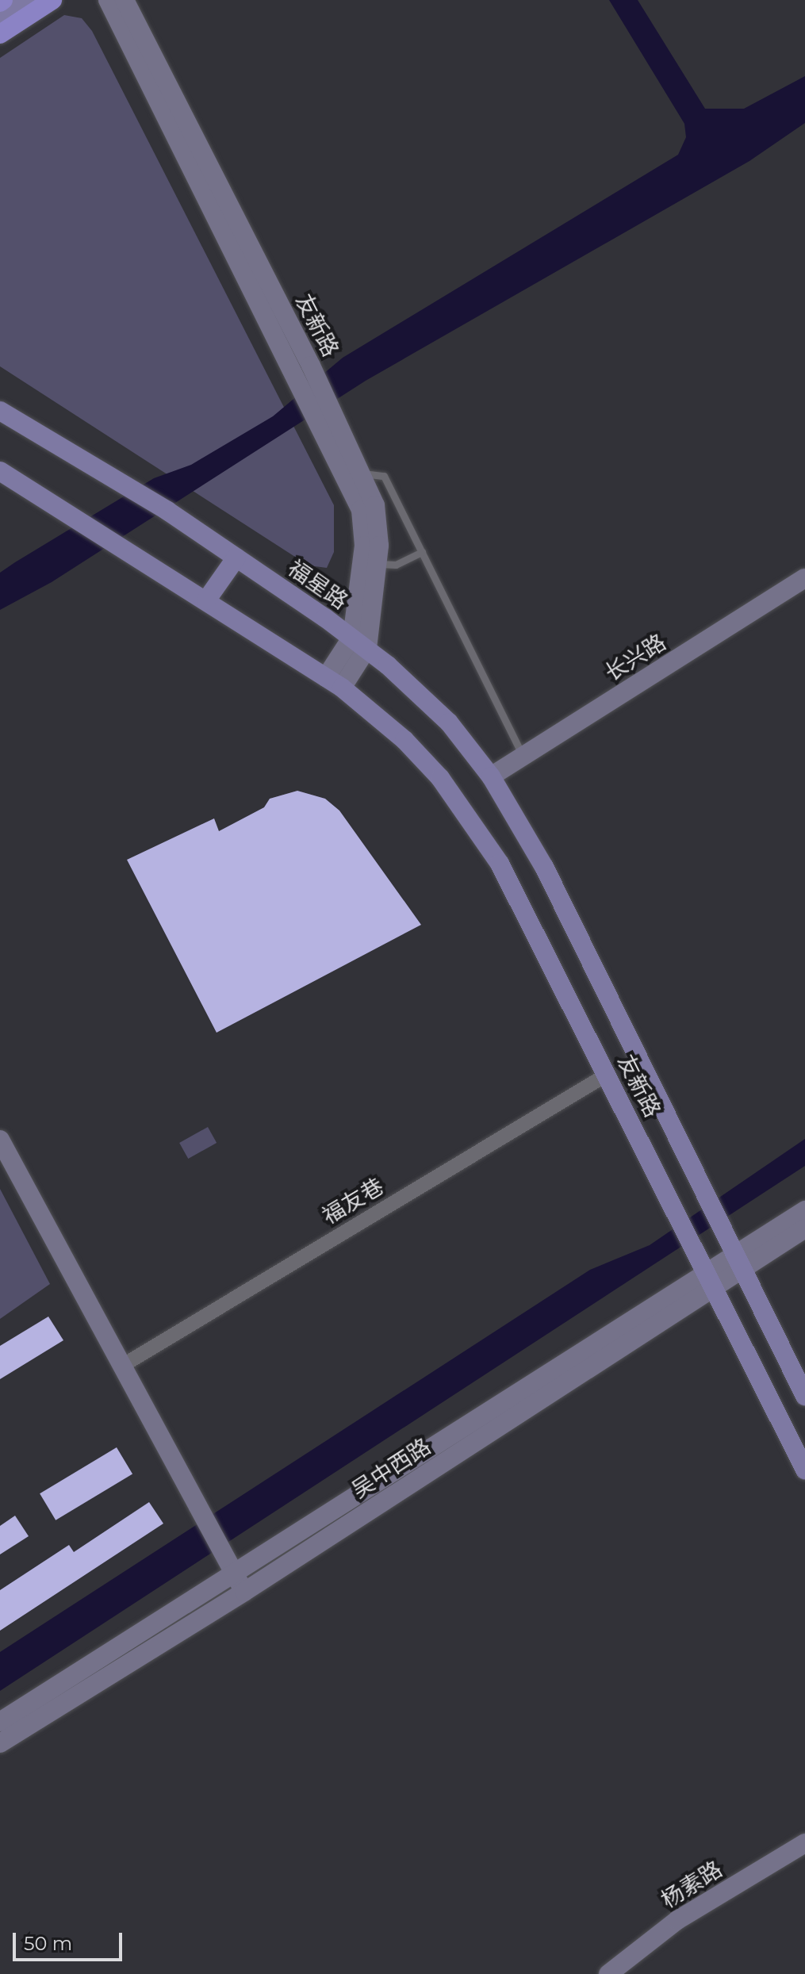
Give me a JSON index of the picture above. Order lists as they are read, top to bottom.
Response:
{
  "streets": {
    "main road": [
      "友新路",
      "福星路",
      "长兴路",
      "吴中西路",
      "杨素路"
    ],
    "street": ["福友巷"]
  },
  "crossings": [
    ["友新路", "福星路"],
    ["友新路", "福友巷"],
    ["友新路", "吴中西路"],
    ["福星路", "长兴路"]
  ],
  "scale_bar": "50 m"
}
